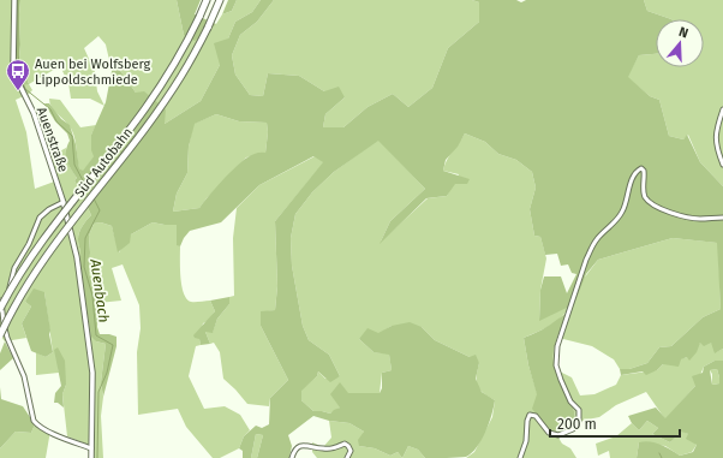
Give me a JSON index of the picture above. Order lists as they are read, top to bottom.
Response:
{
  "streets": {
    "highway": ["Süd Autobahn"],
    "street": ["Auenstraße"]
  },
  "water": ["Auenbach"],
  "places": {
    "bus stop": ["Auen bei Wolfsberg Lippoldschmiede"]
  },
  "scale_bar": "200 m",
  "north": "top"
}
